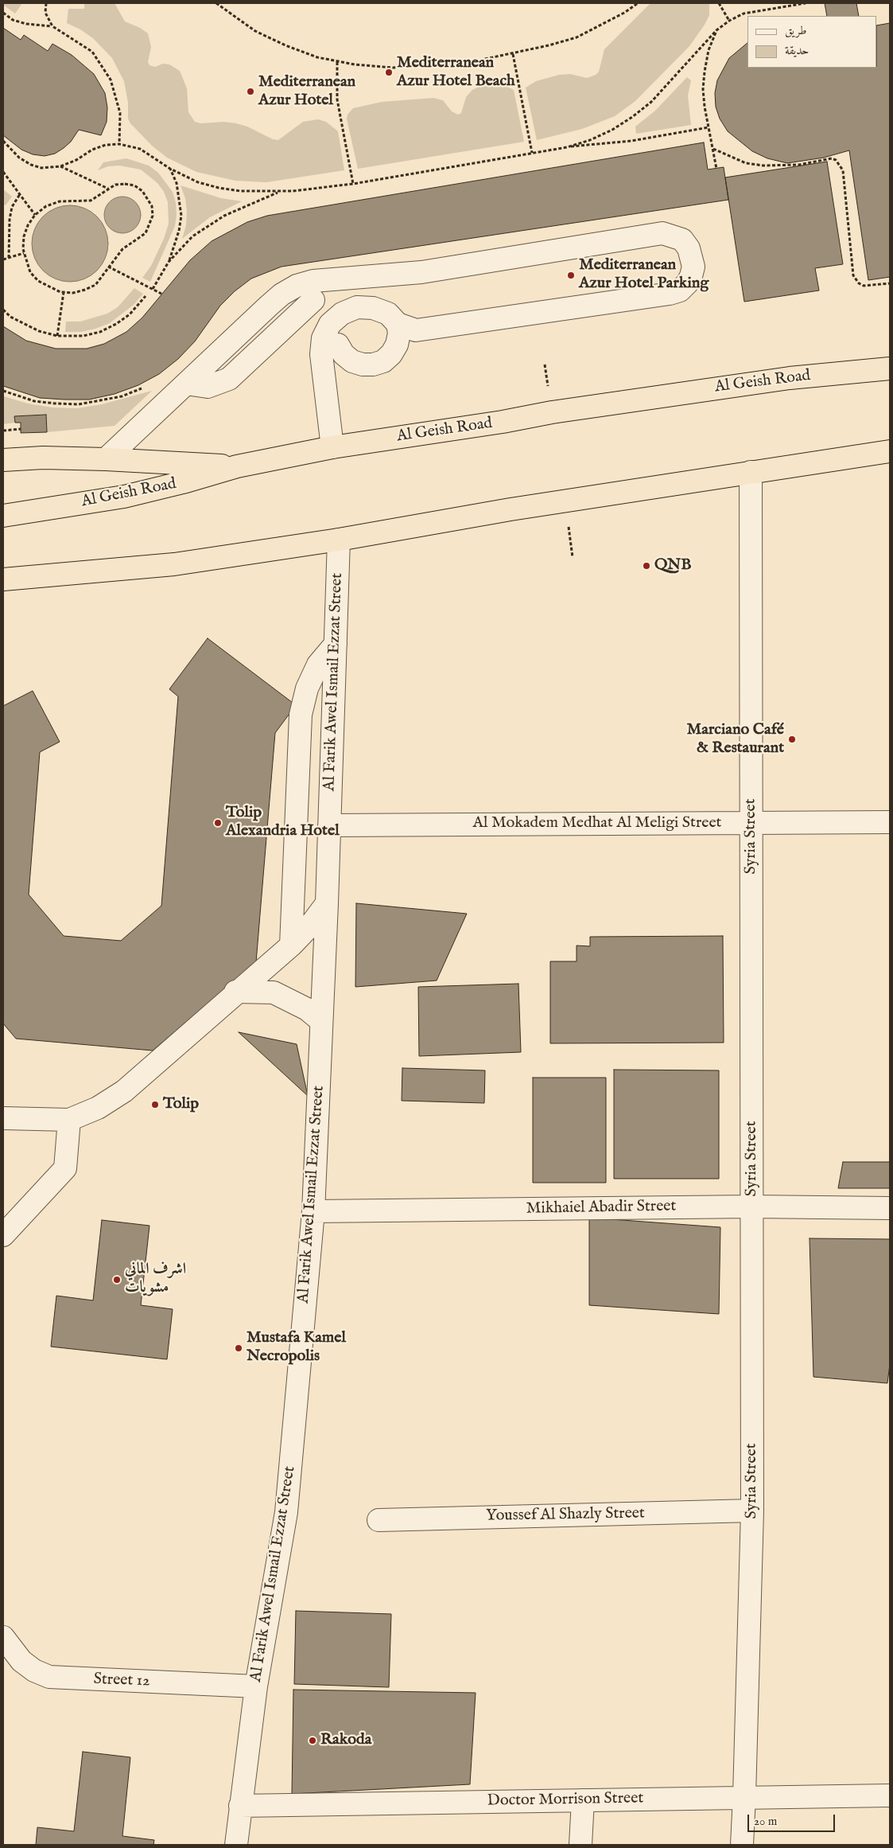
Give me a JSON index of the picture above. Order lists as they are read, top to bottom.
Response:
{
  "streets": {
    "highway": ["Al Geish Road"],
    "street": [
      "Al Farik Awel Ismail Ezzat Street",
      "Al Mokadem Medhat Al Meligi Street",
      "Syria Street",
      "Mikhaiel Abadir Street",
      "Youssef Al Shazly Street",
      "Street 12",
      "Doctor Morrison Street"
    ]
  },
  "crossings": [
    ["Al Farik Awel Ismail Ezzat Street", "Al Mokadem Medhat Al Meligi Street"],
    ["Al Farik Awel Ismail Ezzat Street", "Mikhaiel Abadir Street"],
    ["Al Farik Awel Ismail Ezzat Street", "Street 12"],
    ["Al Farik Awel Ismail Ezzat Street", "Doctor Morrison Street"],
    ["Al Mokadem Medhat Al Meligi Street", "Syria Street"],
    ["Syria Street", "Mikhaiel Abadir Street"],
    ["Syria Street", "Youssef Al Shazly Street"],
    ["Syria Street", "Doctor Morrison Street"]
  ],
  "places": [
    "Mediterranean Azur Hotel Beach",
    "Mediterranean Azur Hotel",
    "Mediterranean Azur Hotel Parking",
    "QNB",
    "Marciano Café & Restaurant",
    "Tolip Alexandria Hotel",
    "Tolip",
    "اشرف الماني مشويات",
    "Mustafa Kamel Necropolis",
    "Rakoda"
  ],
  "legend": ["طريق", "حديقة"],
  "scale_bar": "20 m"
}
